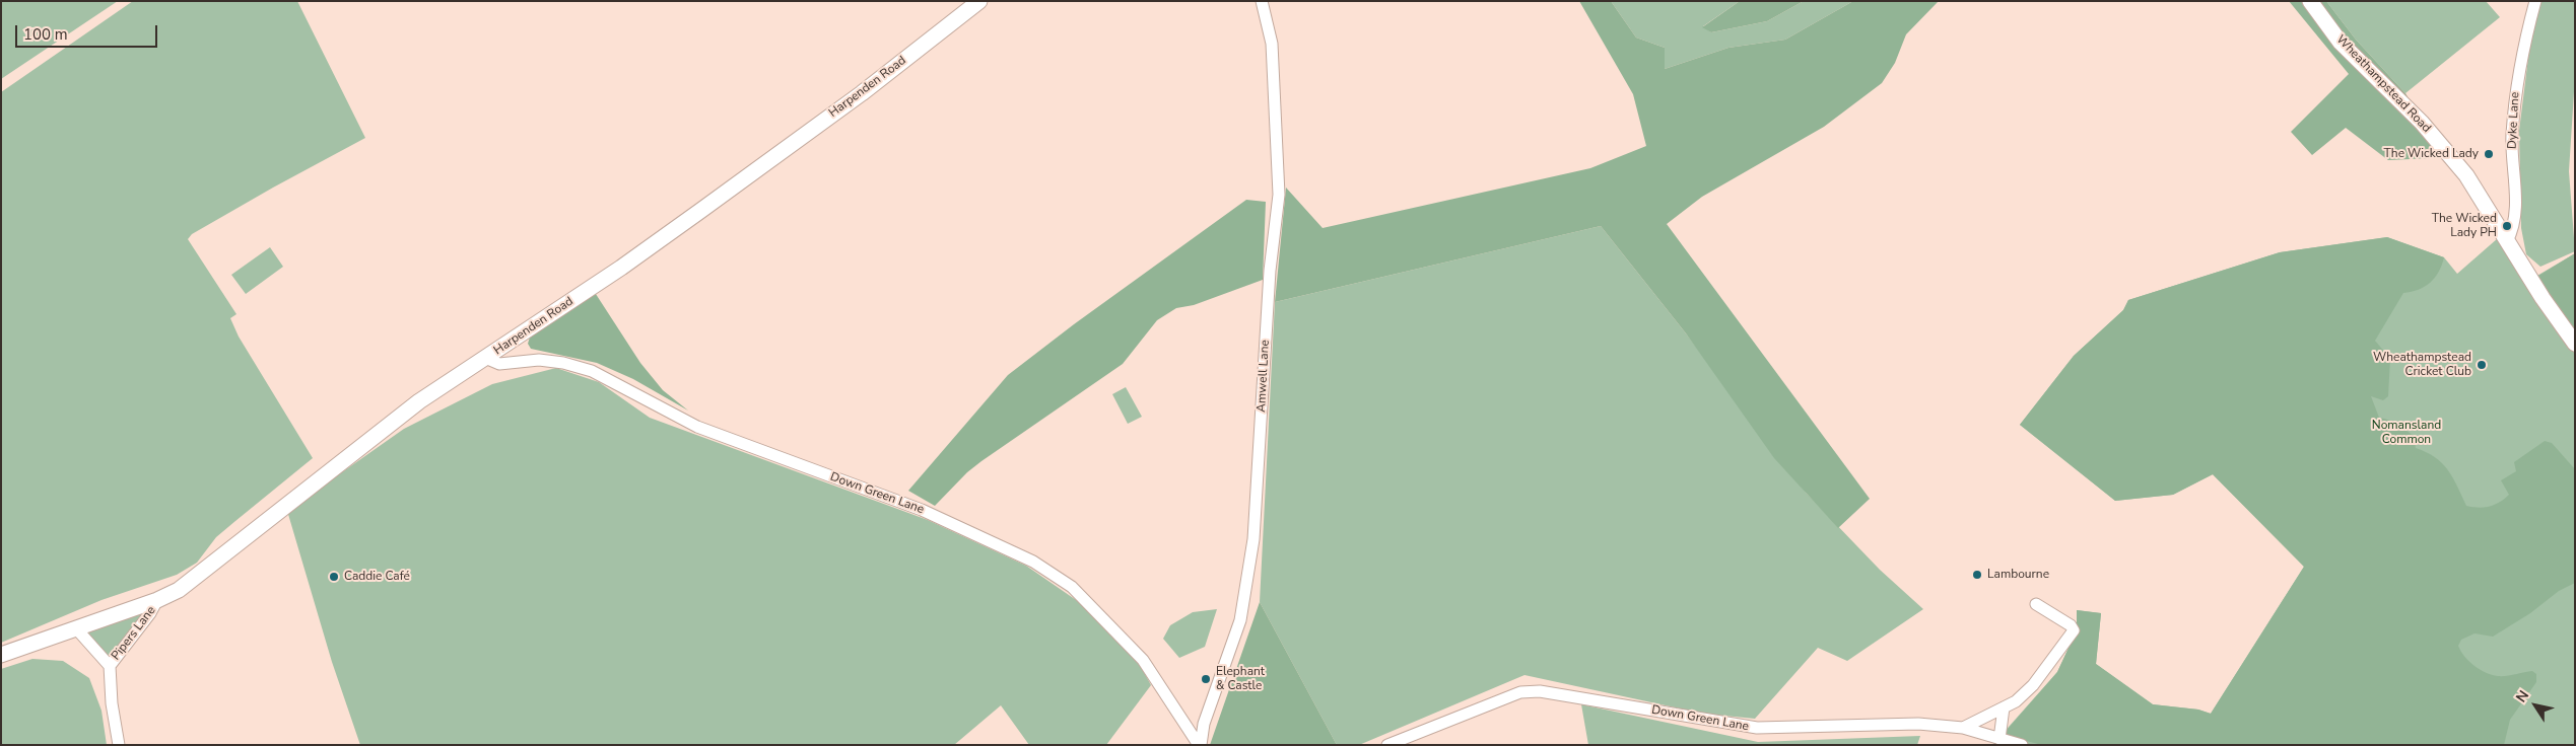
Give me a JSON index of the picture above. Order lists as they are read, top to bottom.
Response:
{
  "streets": {
    "street": [
      "Wheathampstead Road",
      "Harpenden Road",
      "Dyke Lane",
      "Amwell Lane",
      "Down Green Lane",
      "Pipers Lane"
    ]
  },
  "crossings": [
    ["Wheathampstead Road", "Dyke Lane"],
    ["Harpenden Road", "Down Green Lane"],
    ["Harpenden Road", "Pipers Lane"],
    ["Amwell Lane", "Down Green Lane"]
  ],
  "parks": ["Nomansland Common"],
  "places": [
    "The Wicked Lady",
    "The Wicked Lady PH",
    "Wheathampstead Cricket Club",
    "Lambourne",
    "Caddie Café",
    "Elephant & Castle"
  ],
  "scale_bar": "100 m",
  "north": "top left"
}
